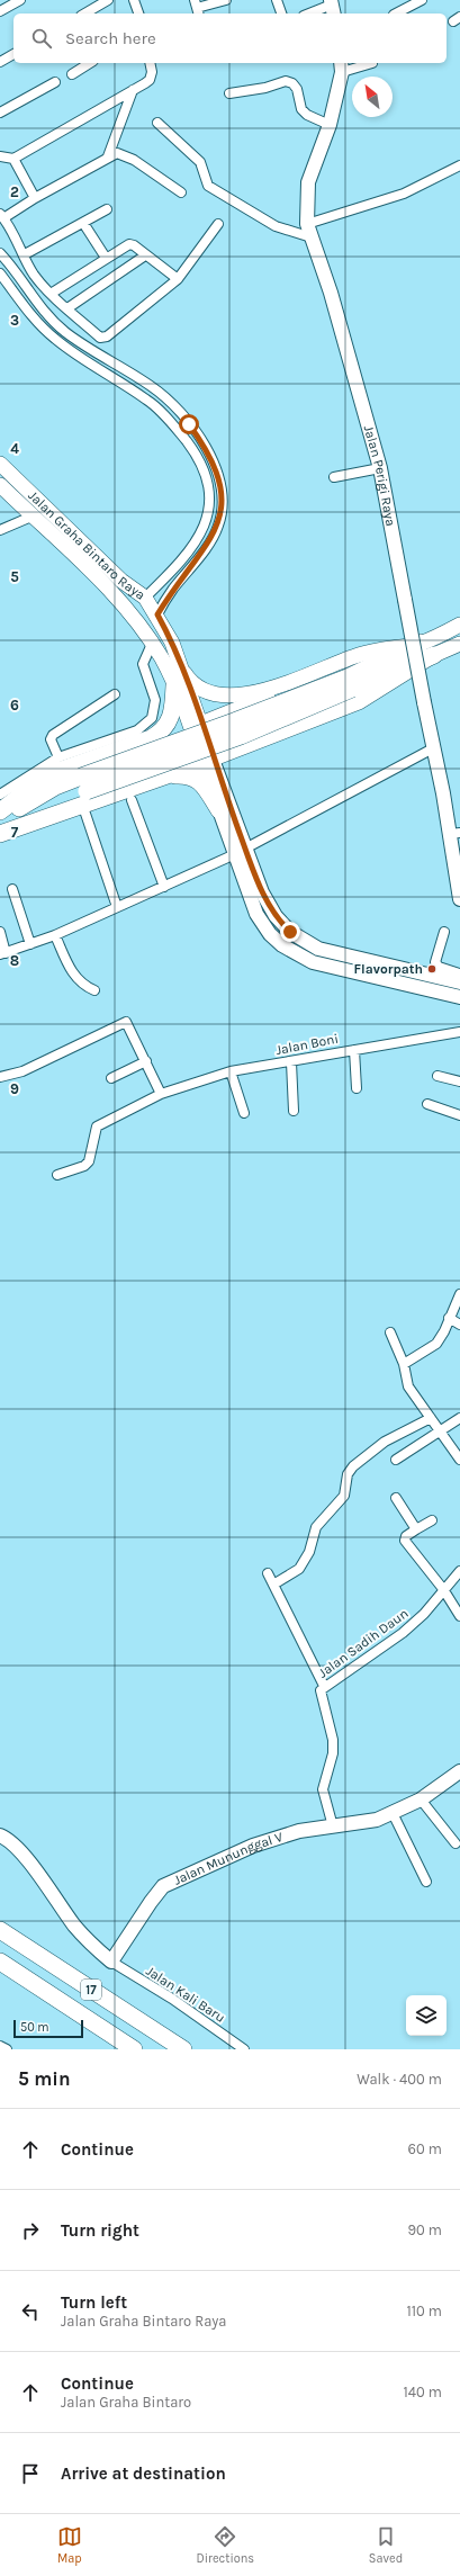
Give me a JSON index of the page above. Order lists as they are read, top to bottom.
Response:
{
  "streets": {
    "highway": ["17"],
    "main road": ["Jalan Graha Bintaro Raya"],
    "street": [
      "Jalan Perigi Raya",
      "Jalan Boni",
      "Jalan Sadih Daun",
      "Jalan Mununggal V",
      "Jalan Kali Baru"
    ]
  },
  "crossings": [
    ["Jalan Sadih Daun", "Jalan Mununggal V"],
    ["Jalan Mununggal V", "Jalan Kali Baru"]
  ],
  "places": ["Flavorpath"],
  "scale_bar": "50 m",
  "north": "top left",
  "page": {
    "search": "Search here",
    "scale": "50 m",
    "heading": ["5 min", "Walk · 400 m"],
    "list": [
      ["Continue", "60 m"],
      ["Turn right", "90 m"],
      ["Turn left", "Jalan Graha Bintaro Raya", "110 m"],
      ["Continue", "Jalan Graha Bintaro", "140 m"],
      "Arrive at destination"
    ],
    "nav": ["Map", "Directions", "Saved"]
  },
  "grid": {
    "rows": [
      "2",
      "3",
      "4",
      "5",
      "6",
      "7",
      "8",
      "9"
    ]
  }
}
